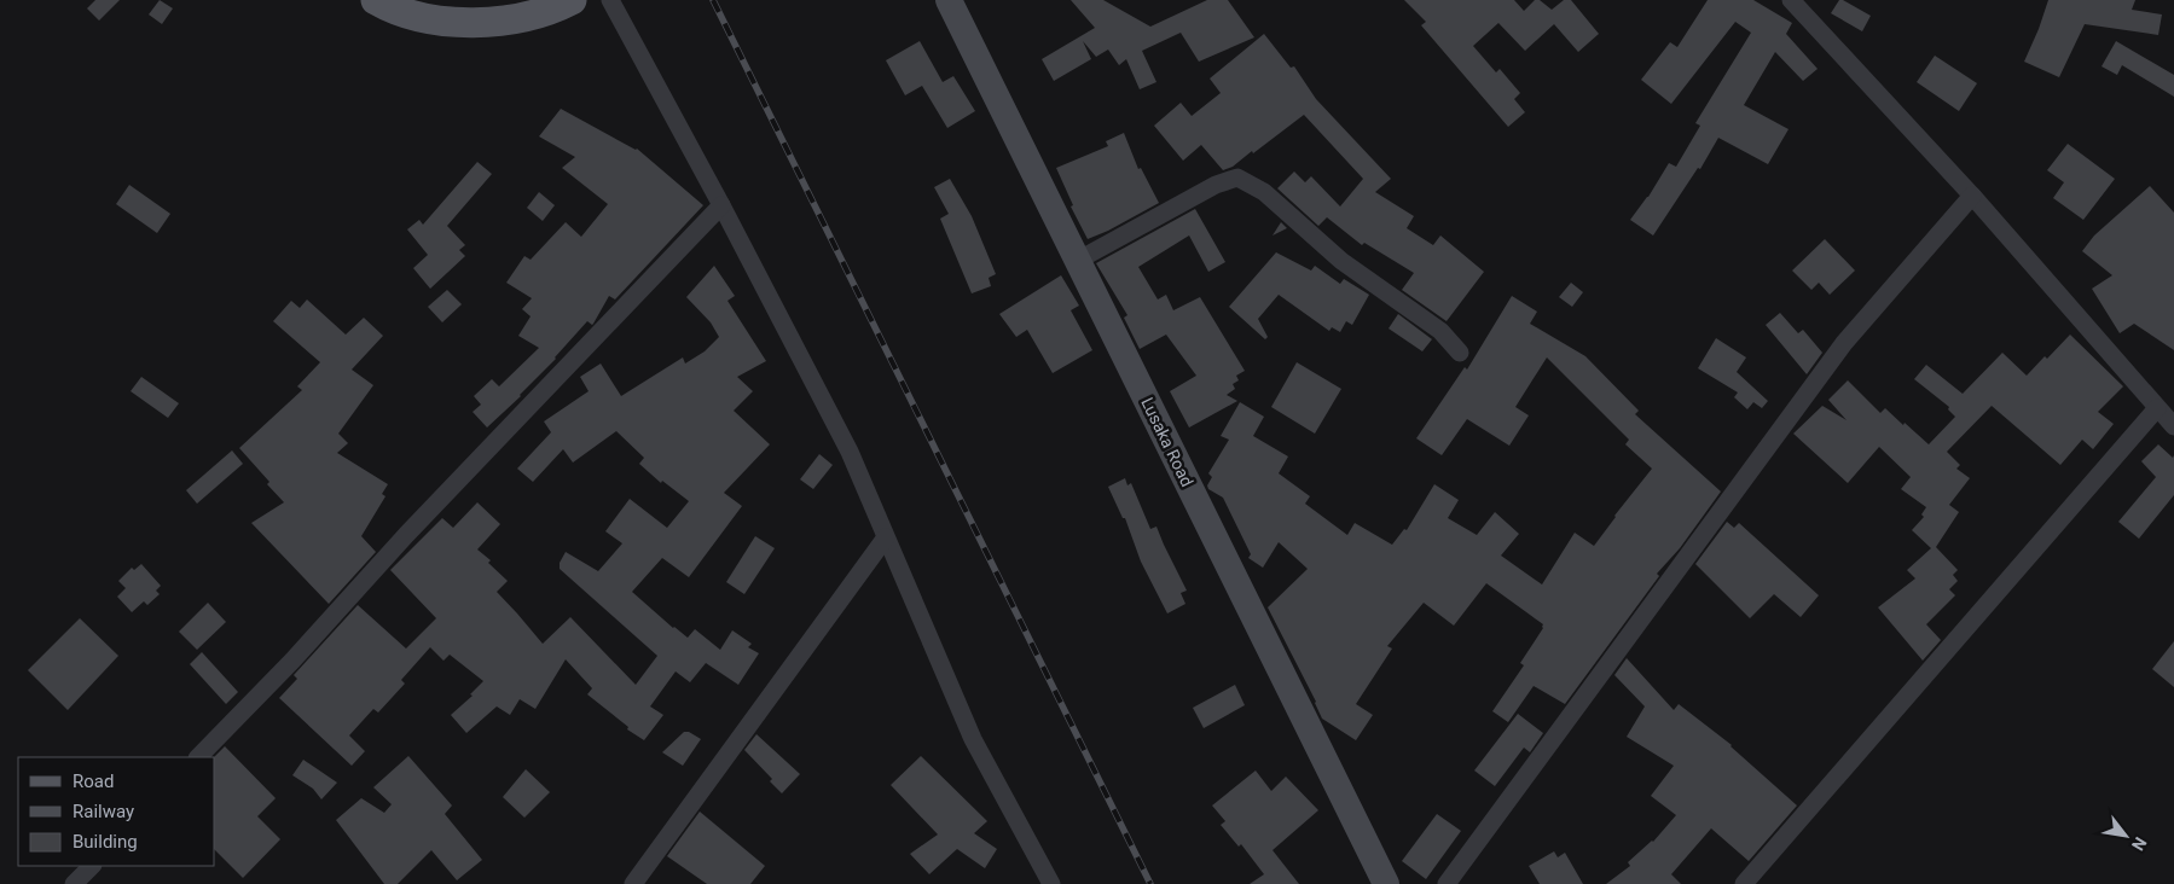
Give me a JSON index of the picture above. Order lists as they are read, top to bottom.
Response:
{
  "streets": {
    "street": ["Lusaka Road"]
  },
  "legend": ["Road", "Railway", "Building"],
  "north": "bottom right"
}
